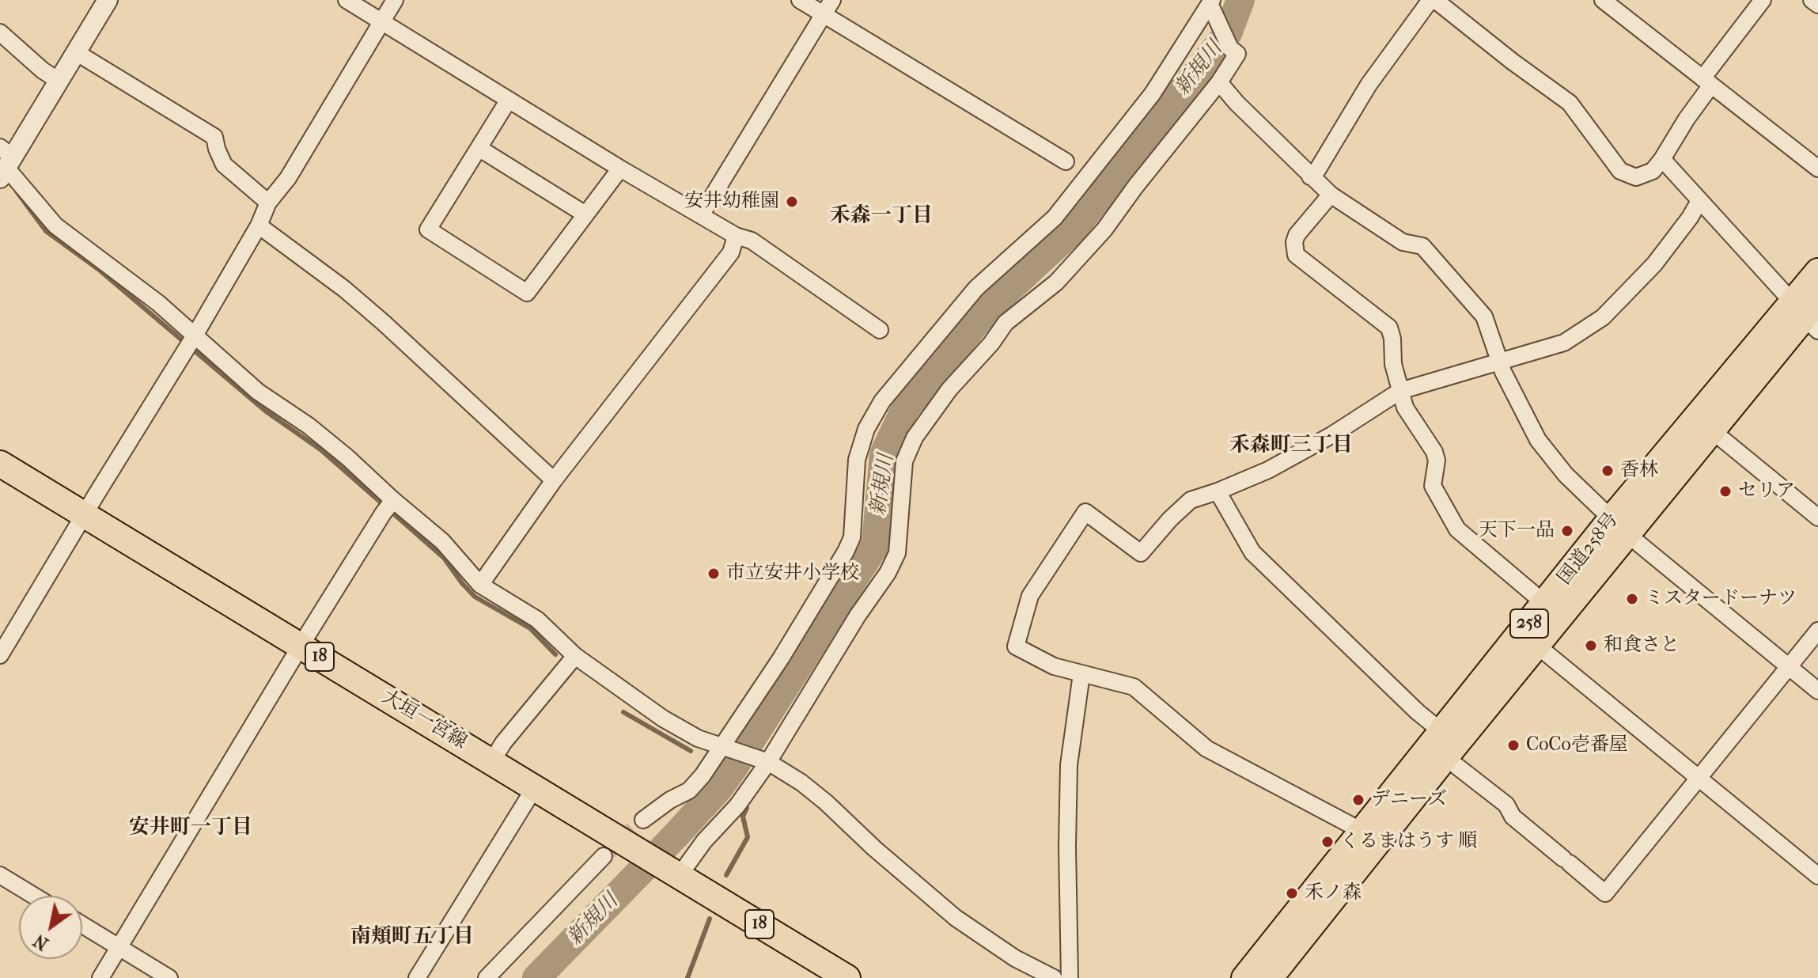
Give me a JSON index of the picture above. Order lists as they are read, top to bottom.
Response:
{
  "streets": {
    "main road": [
      "国道258号",
      "258",
      "18",
      "大垣一宮線"
    ]
  },
  "districts": [
    "禾森一丁目",
    "禾森町三丁目",
    "安井町一丁目",
    "南頬町五丁目"
  ],
  "water": ["新規川"],
  "places": [
    "安井幼稚園",
    "香林",
    "セリア",
    "天下一品",
    "市立安井小学校",
    "ミスタードーナツ",
    "和食さと",
    "CoCo壱番屋",
    "デニーズ",
    "くるまはうす 順",
    "禾ノ森"
  ],
  "north": "bottom left"
}
